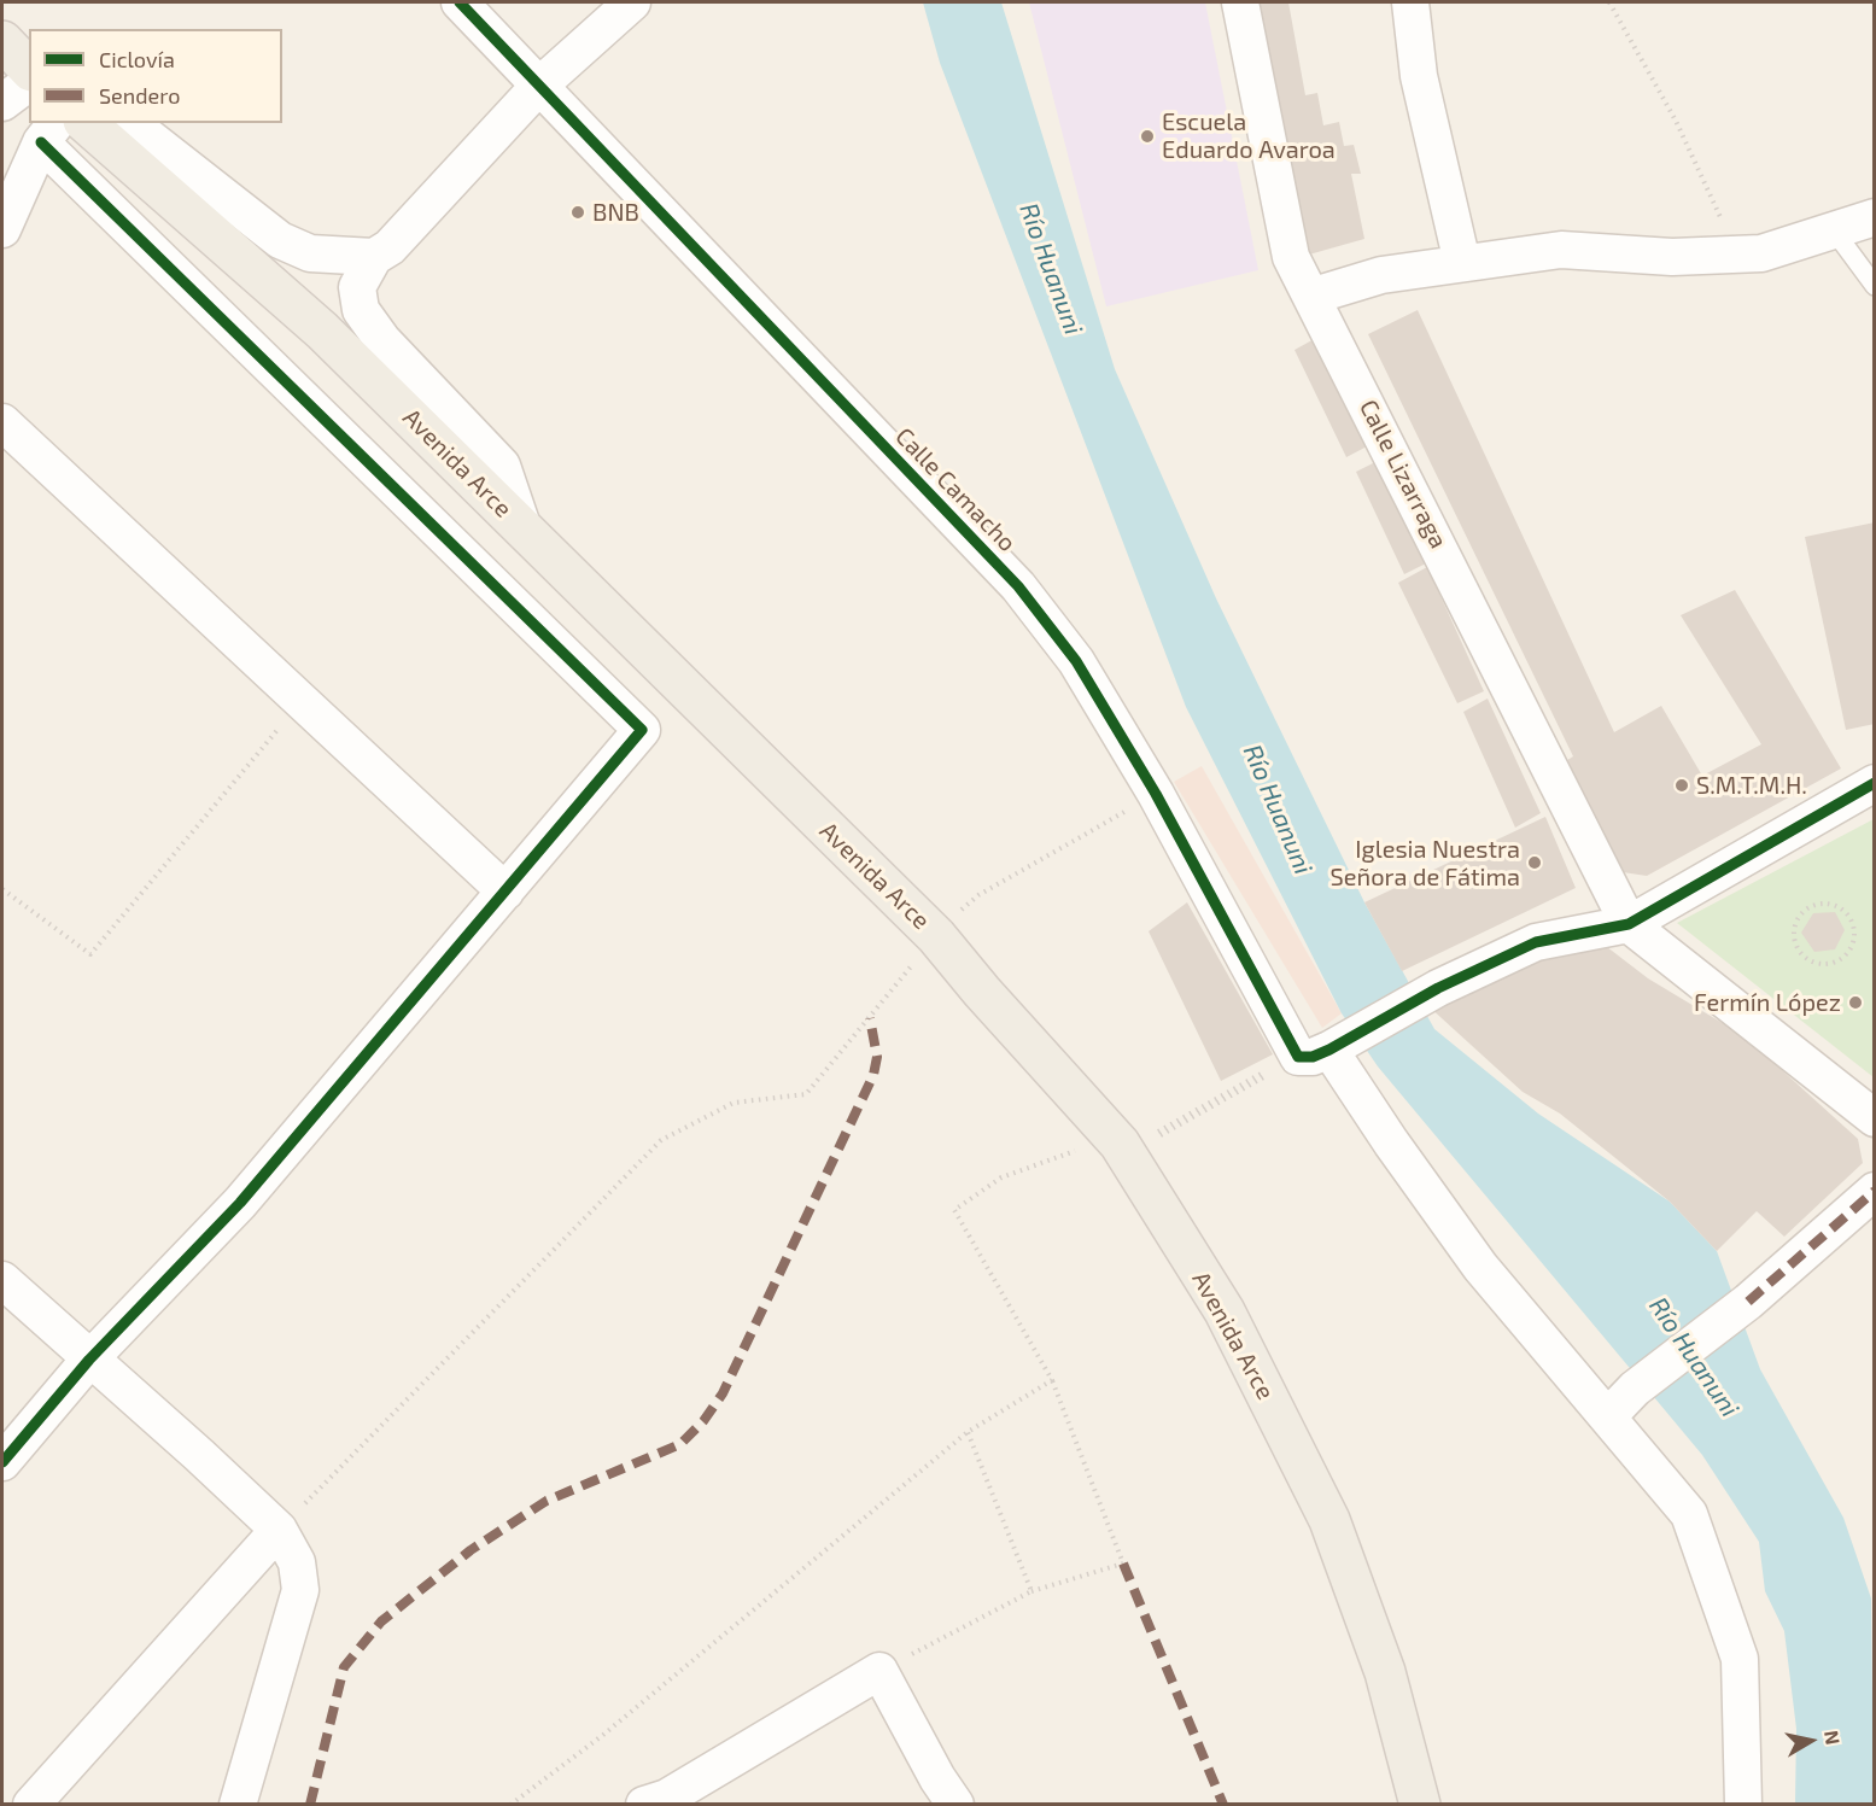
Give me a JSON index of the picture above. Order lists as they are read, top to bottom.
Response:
{
  "streets": {
    "main road": ["Avenida Arce"],
    "street": ["Calle Lizarraga", "Calle Camacho"]
  },
  "water": ["Río Huanuni"],
  "places": [
    "Escuela Eduardo Avaroa",
    "BNB",
    "S.M.T.M.H.",
    "Iglesia Nuestra Señora de Fátima",
    "Fermín López"
  ],
  "legend": ["Ciclovía", "Sendero"],
  "north": "right"
}
